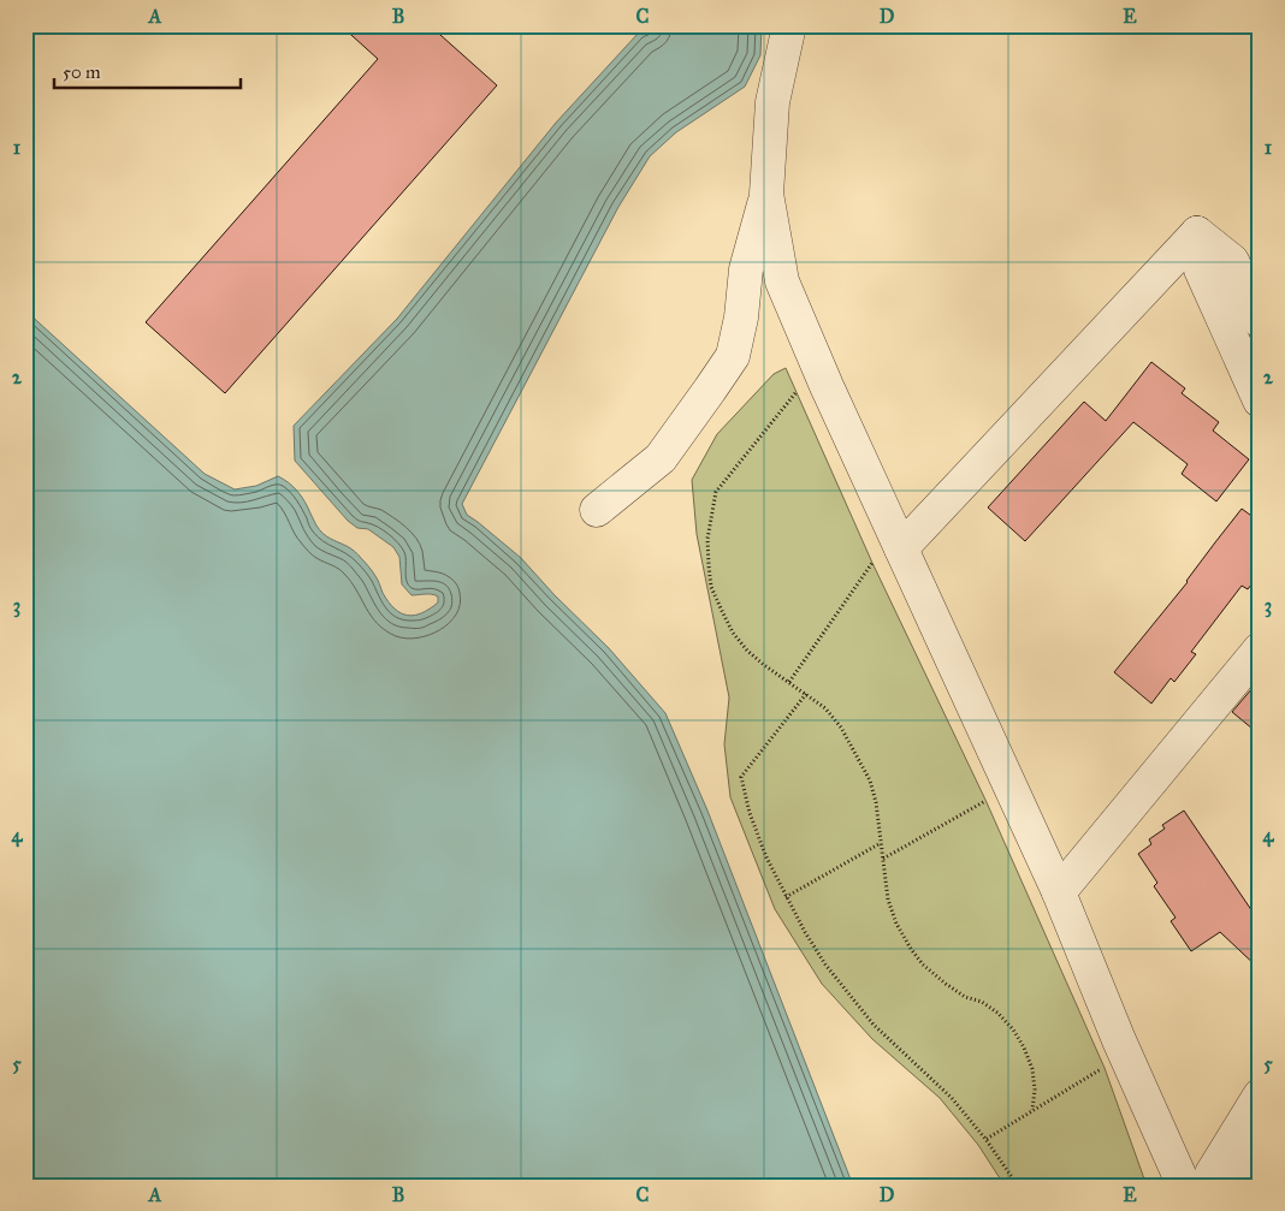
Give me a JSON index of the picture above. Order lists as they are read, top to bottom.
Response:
{
  "scale_bar": "50 m",
  "grid": {
    "columns": [
      "A",
      "B",
      "C",
      "D",
      "E"
    ],
    "rows": [
      "1",
      "2",
      "3",
      "4",
      "5"
    ]
  }
}
